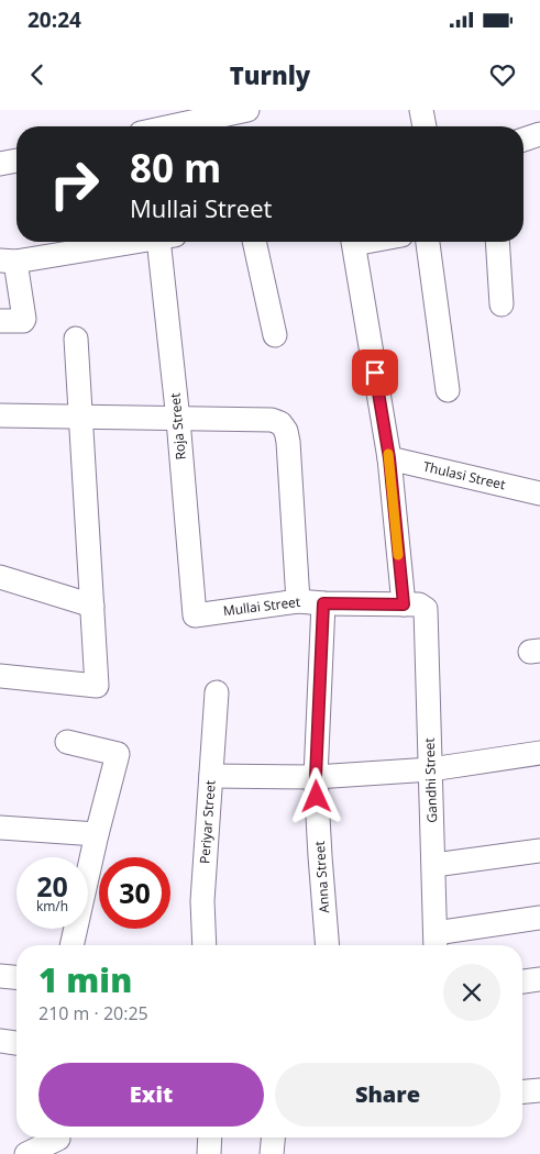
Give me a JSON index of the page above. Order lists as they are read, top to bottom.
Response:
{
  "streets": {
    "street": [
      "Roja Street",
      "Thulasi Street",
      "Mullai Street",
      "Gandhi Street",
      "Periyar Street",
      "Anna Street"
    ]
  },
  "crossings": [
    ["Roja Street", "Mullai Street"],
    ["Mullai Street", "Gandhi Street"],
    ["Mullai Street", "Anna Street"]
  ],
  "page": {
    "status": "20:24",
    "header": "Turnly",
    "turn": ["80 m", "Mullai Street"],
    "speed": "20 km/h",
    "limit": "30",
    "heading": ["1 min", "210 m · 20:25"],
    "buttons": ["Exit", "Share"]
  }
}
